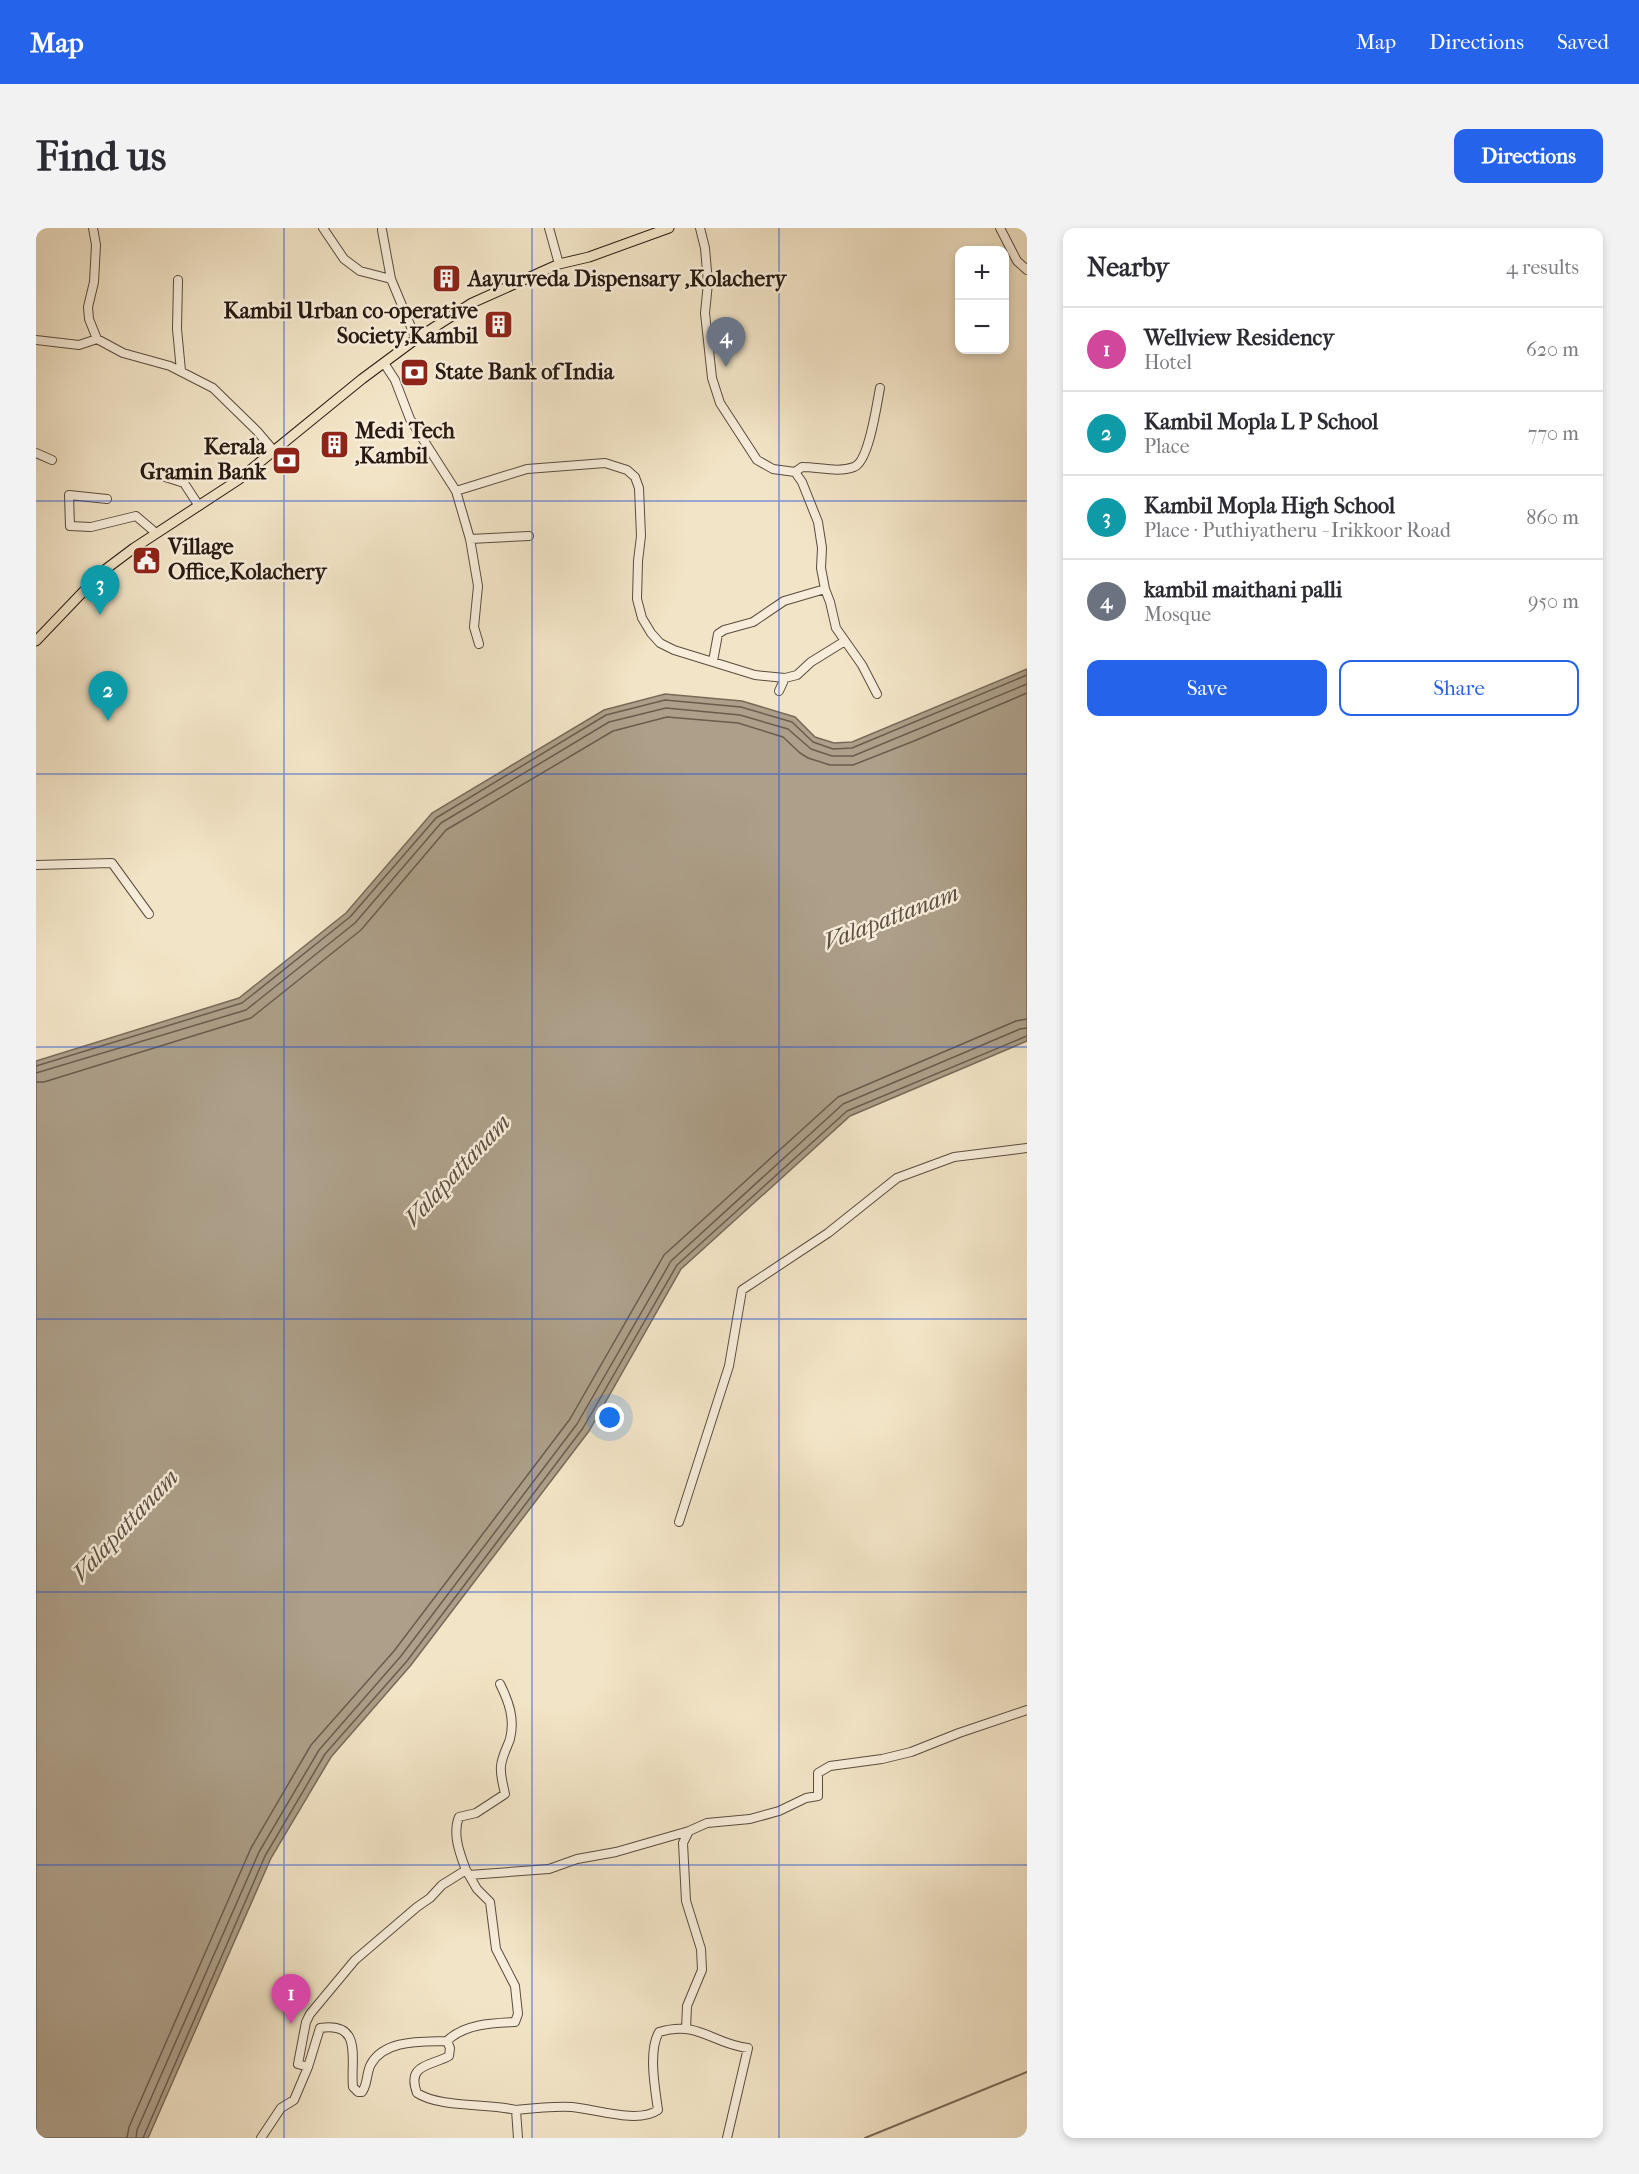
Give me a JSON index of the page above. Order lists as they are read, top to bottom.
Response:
{
  "water": ["Valapattanam"],
  "places": {
    "building": ["Aayurveda Dispensary ,Kolachery", "Kambil Urban co-operative Society,Kambil", "Medi Tech ,Kambil"],
    "bank": ["State Bank of India", "Kerala Gramin Bank"],
    "public building": ["Village Office,Kolachery"]
  },
  "page": {
    "header": "Map",
    "nav": ["Map", "Directions", "Saved"],
    "buttons": [
      "Directions",
      ["Save", "Share"]
    ],
    "title": "Find us",
    "heading": ["Nearby", "4 results"],
    "map_buttons": ["+", "−"],
    "list": [
      {
        "mark": "1",
        "name": "Wellview Residency",
        "note": "Hotel",
        "value": "620 m"
      },
      {
        "mark": "2",
        "name": "Kambil Mopla L P School",
        "note": "Place",
        "value": "770 m"
      },
      {
        "mark": "3",
        "name": "Kambil Mopla High School",
        "note": "Place · Puthiyatheru - Irikkoor Road",
        "value": "860 m"
      },
      {
        "mark": "4",
        "name": "kambil maithani palli",
        "note": "Mosque",
        "value": "950 m"
      }
    ],
    "pins": [
      "4",
      "3",
      "2",
      "1"
    ]
  }
}
